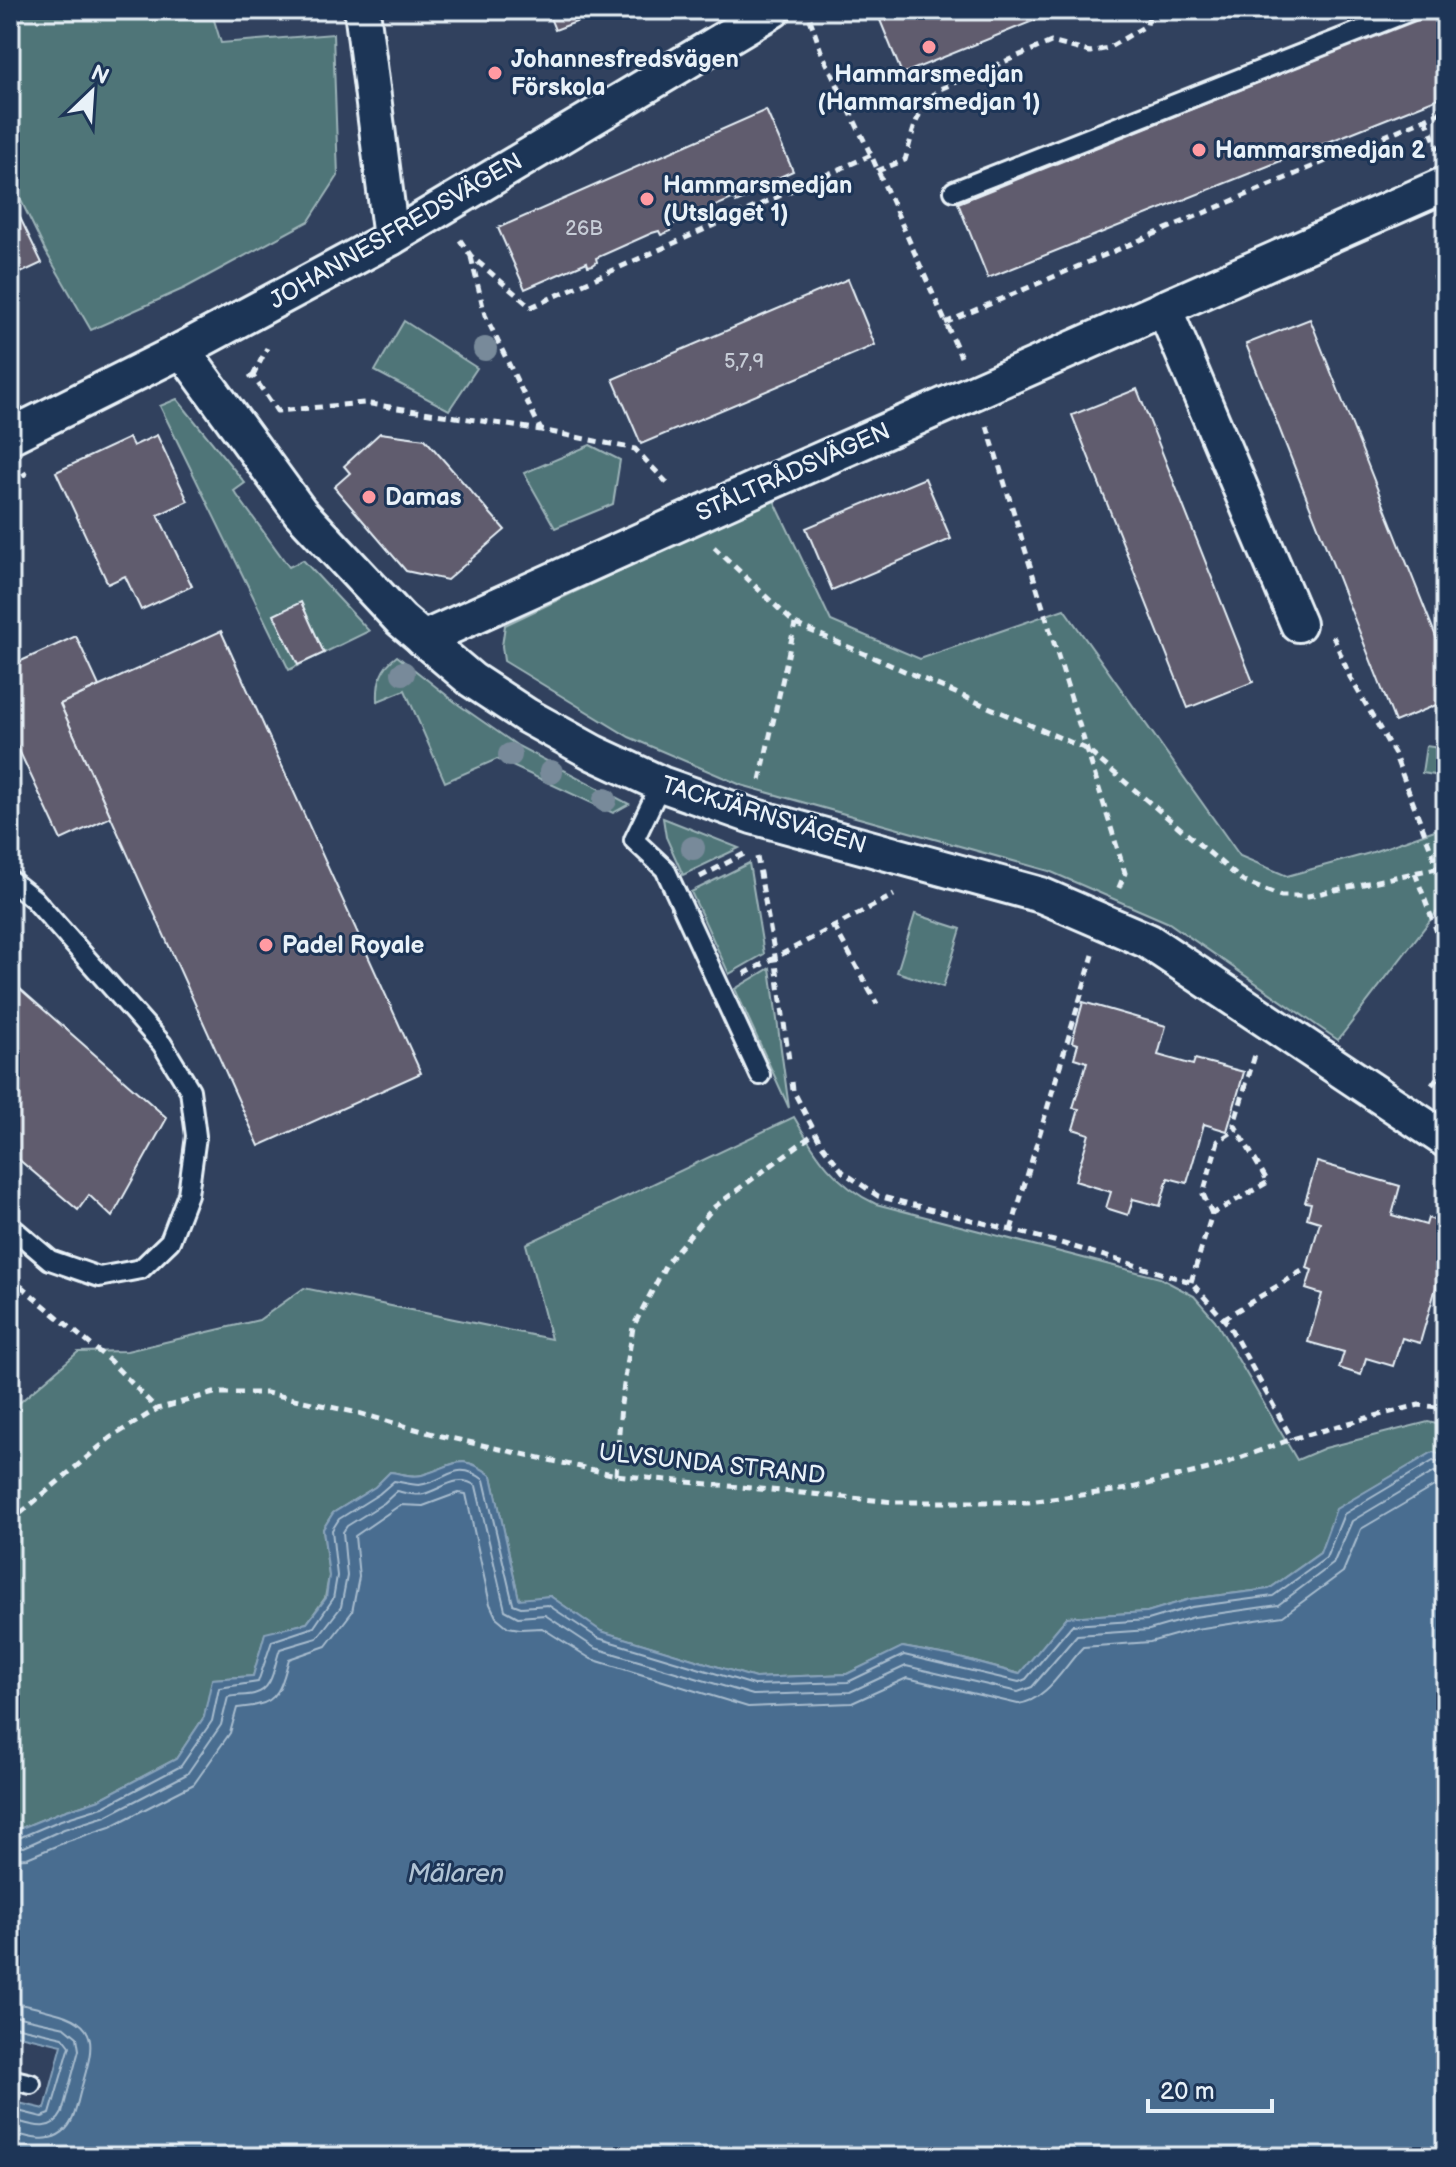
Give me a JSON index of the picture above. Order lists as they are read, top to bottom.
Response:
{
  "streets": {
    "street": ["JOHANNESFREDSVÄGEN", "STÅLTRÅDSVÄGEN", "TACKJÄRNSVÄGEN"],
    "path": ["ULVSUNDA STRAND"]
  },
  "crossings": [
    ["JOHANNESFREDSVÄGEN", "TACKJÄRNSVÄGEN"],
    ["STÅLTRÅDSVÄGEN", "TACKJÄRNSVÄGEN"]
  ],
  "water": ["Mälaren"],
  "places": [
    "Hammarsmedjan (Hammarsmedjan 1)",
    "Johannesfredsvägen Förskola",
    "Hammarsmedjan 2",
    "Hammarsmedjan (Utslaget 1)",
    "Damas",
    "Padel Royale"
  ],
  "house_numbers": ["26B", "5,7,9"],
  "scale_bar": "20 m",
  "north": "top right"
}
